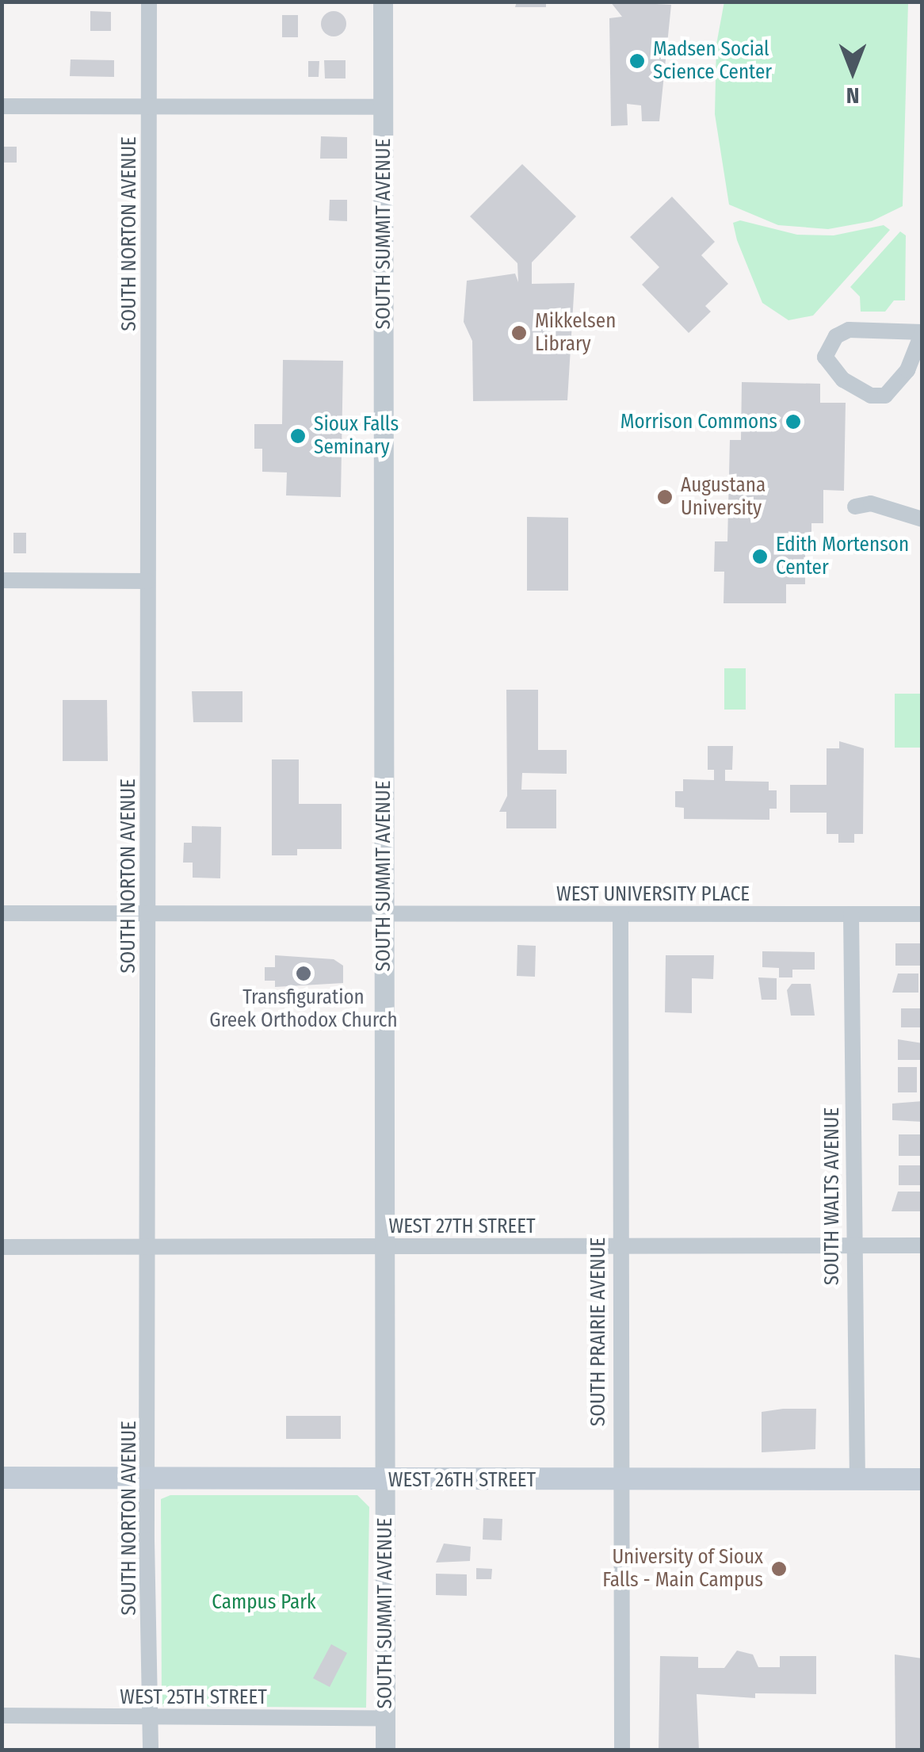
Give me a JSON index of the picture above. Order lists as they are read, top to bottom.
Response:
{
  "streets": {
    "main road": ["WEST 26TH STREET"],
    "street": [
      "SOUTH NORTON AVENUE",
      "SOUTH SUMMIT AVENUE",
      "WEST UNIVERSITY PLACE",
      "SOUTH WALTS AVENUE",
      "WEST 27TH STREET",
      "SOUTH PRAIRIE AVENUE",
      "WEST 25TH STREET"
    ]
  },
  "crossings": [
    ["SOUTH NORTON AVENUE", "WEST UNIVERSITY PLACE"],
    ["SOUTH NORTON AVENUE", "WEST 27TH STREET"],
    ["SOUTH NORTON AVENUE", "WEST 26TH STREET"],
    ["SOUTH NORTON AVENUE", "WEST 25TH STREET"],
    ["SOUTH SUMMIT AVENUE", "WEST UNIVERSITY PLACE"],
    ["SOUTH SUMMIT AVENUE", "WEST 27TH STREET"],
    ["SOUTH SUMMIT AVENUE", "WEST 26TH STREET"],
    ["SOUTH SUMMIT AVENUE", "WEST 25TH STREET"],
    ["WEST UNIVERSITY PLACE", "SOUTH WALTS AVENUE"],
    ["WEST UNIVERSITY PLACE", "SOUTH PRAIRIE AVENUE"],
    ["SOUTH WALTS AVENUE", "WEST 27TH STREET"],
    ["SOUTH WALTS AVENUE", "WEST 26TH STREET"],
    ["WEST 27TH STREET", "SOUTH PRAIRIE AVENUE"],
    ["SOUTH PRAIRIE AVENUE", "WEST 26TH STREET"]
  ],
  "parks": ["Campus Park"],
  "places": [
    "Madsen Social Science Center",
    "Mikkelsen Library",
    "Morrison Commons",
    "Sioux Falls Seminary",
    "Augustana University",
    "Edith Mortenson Center",
    "Transfiguration Greek Orthodox Church",
    "University of Sioux Falls - Main Campus"
  ],
  "north": "bottom"
}
